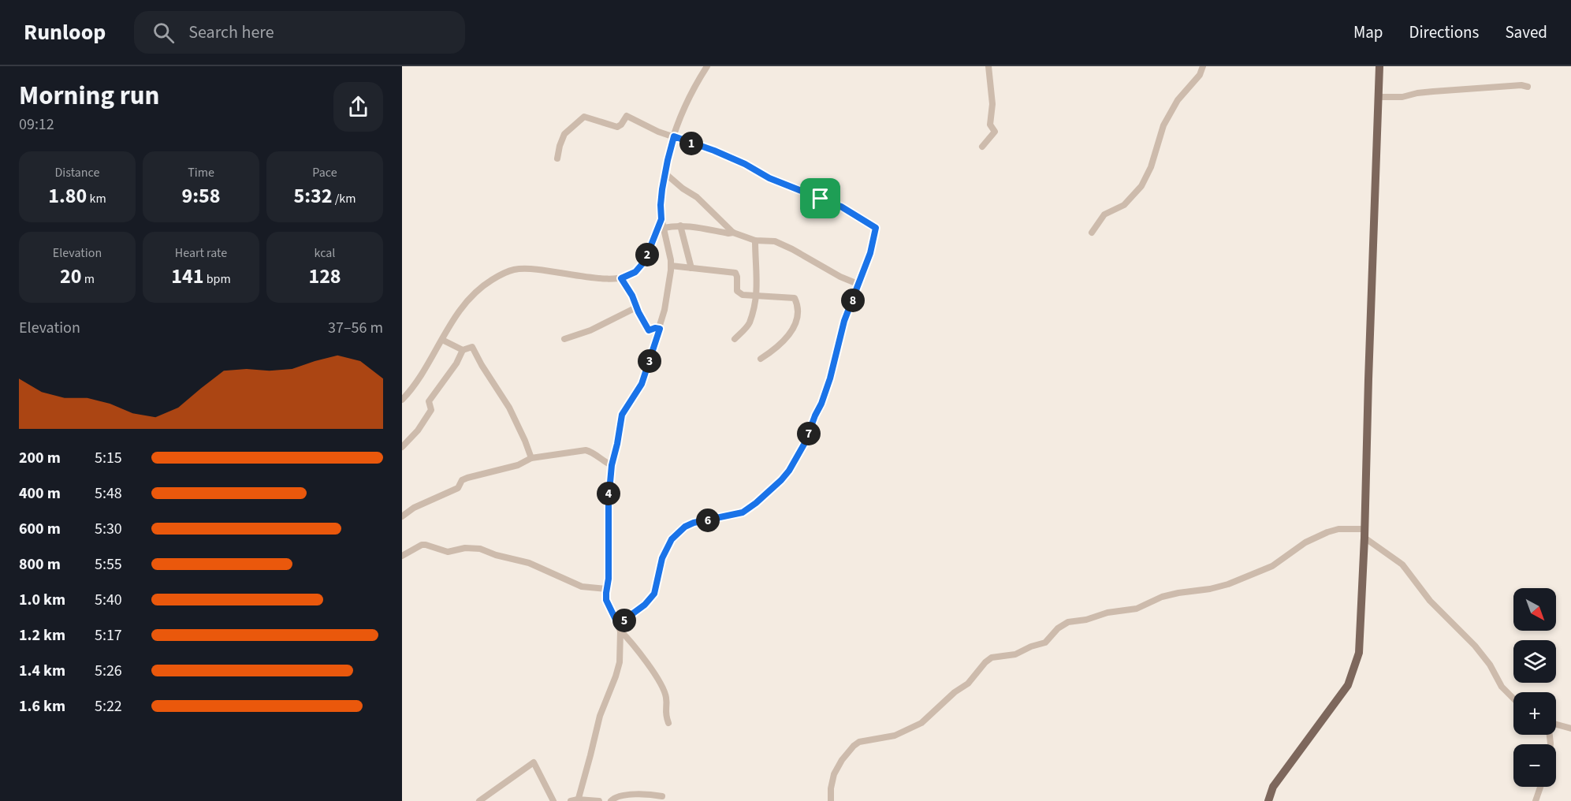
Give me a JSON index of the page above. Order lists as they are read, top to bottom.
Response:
{
  "north": "bottom right",
  "page": {
    "header": "Runloop",
    "search": "Search here",
    "nav": ["Map", "Directions", "Saved"],
    "heading": ["Morning run", "09:12"],
    "pins": [
      "1",
      "2",
      "8",
      "3",
      "7",
      "4",
      "6",
      "5"
    ],
    "stats": [
      ["Distance", "1.80 km"],
      ["Time", "9:58"],
      ["Pace", "5:32 /km"],
      ["Elevation", "20 m"],
      ["Heart rate", "141 bpm"],
      ["kcal", "128"]
    ],
    "chart": ["Elevation", "37–56 m"],
    "list": [
      {
        "name": "200 m",
        "note": "5:15"
      },
      {
        "name": "400 m",
        "note": "5:48"
      },
      {
        "name": "600 m",
        "note": "5:30"
      },
      {
        "name": "800 m",
        "note": "5:55"
      },
      {
        "name": "1.0 km",
        "note": "5:40"
      },
      {
        "name": "1.2 km",
        "note": "5:17"
      },
      {
        "name": "1.4 km",
        "note": "5:26"
      },
      {
        "name": "1.6 km",
        "note": "5:22"
      }
    ],
    "map_buttons": ["+", "−"]
  }
}
